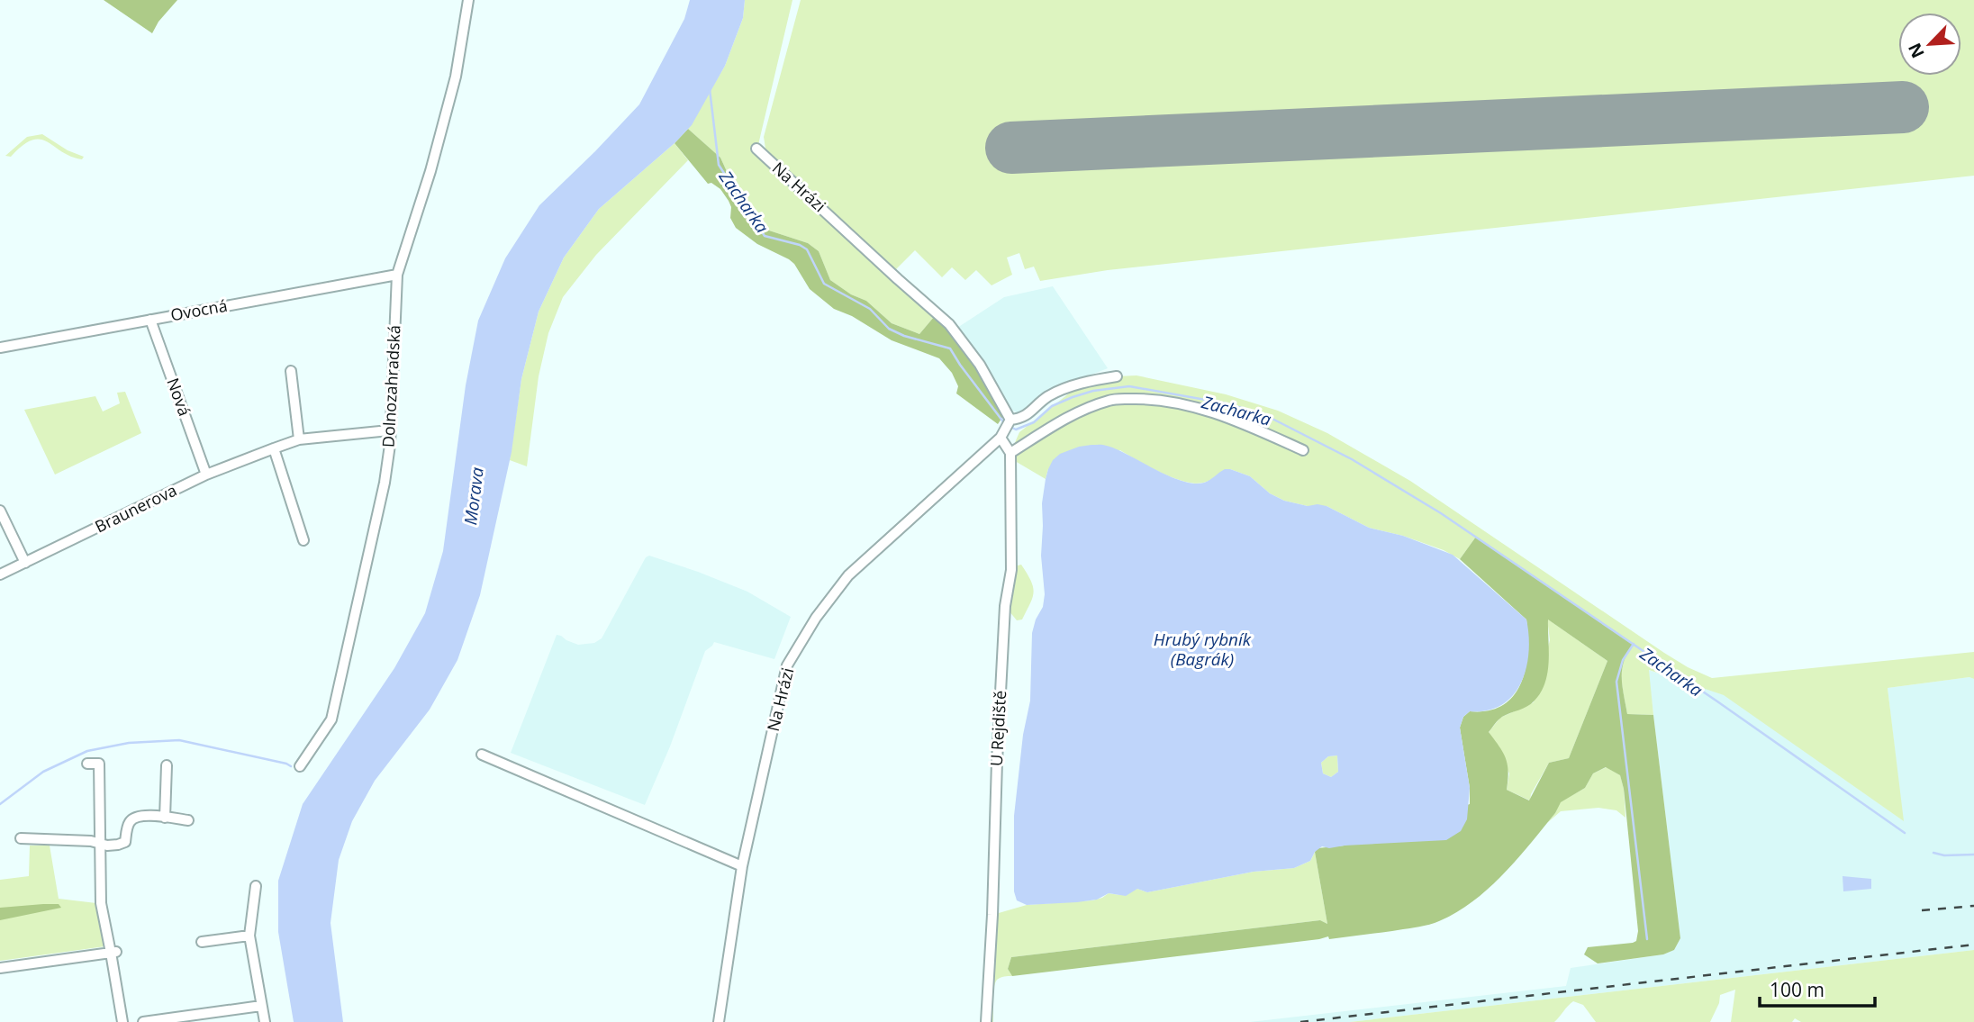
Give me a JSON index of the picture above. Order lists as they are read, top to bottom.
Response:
{
  "streets": {
    "street": [
      "Na Hrázi",
      "Ovocná",
      "Dolnozahradská",
      "Nová",
      "Braunerova",
      "U Rejdiště"
    ]
  },
  "crossings": [
    ["Ovocná", "Dolnozahradská"],
    ["Ovocná", "Nová"],
    ["Dolnozahradská", "Braunerova"],
    ["Nová", "Braunerova"]
  ],
  "water": ["Zacharka", "Morava", "Hrubý rybník (Bagrák)"],
  "scale_bar": "100 m",
  "north": "bottom left"
}
